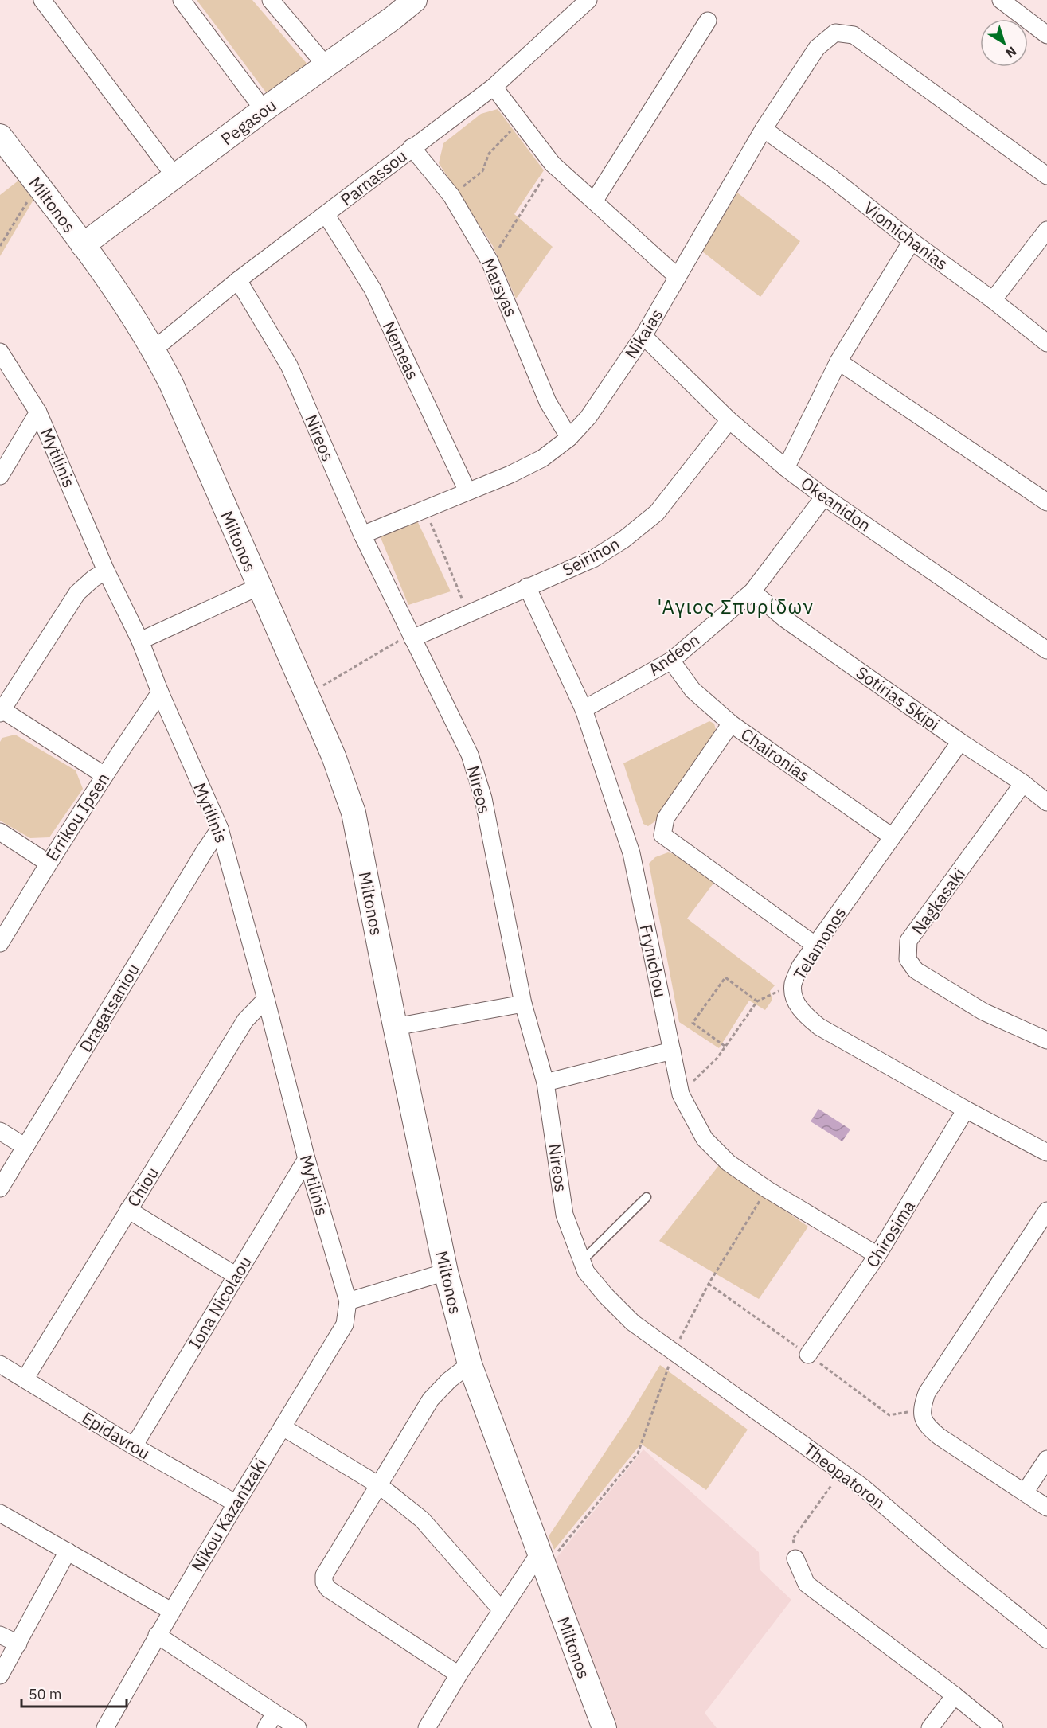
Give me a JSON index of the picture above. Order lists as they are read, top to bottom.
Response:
{
  "streets": {
    "street": [
      "Pegasou",
      "Parnassou",
      "Miltonos",
      "Viomichanias",
      "Marsyas",
      "Nikaias",
      "Nemeas",
      "Nireos",
      "Mytilinis",
      "Okeanidon",
      "Seirinon",
      "Andeon",
      "Sotirias Skipi",
      "Chaironias",
      "Errikou Ipsen",
      "Nagkasaki",
      "Telamonos",
      "Frynichou",
      "Dragatsaniou",
      "Chiou",
      "Chirosima",
      "Iona Nicolaou",
      "Epidavrou",
      "Theopatoron",
      "Nikou Kazantzaki"
    ]
  },
  "crossings": [
    ["Pegasou", "Miltonos"],
    ["Parnassou", "Miltonos"],
    ["Parnassou", "Marsyas"],
    ["Parnassou", "Nemeas"],
    ["Parnassou", "Nireos"],
    ["Viomichanias", "Nikaias"],
    ["Marsyas", "Nikaias"],
    ["Nikaias", "Nemeas"],
    ["Nikaias", "Nireos"],
    ["Nikaias", "Okeanidon"],
    ["Nireos", "Seirinon"],
    ["Nireos", "Theopatoron"],
    ["Mytilinis", "Errikou Ipsen"],
    ["Mytilinis", "Dragatsaniou"],
    ["Mytilinis", "Chiou"],
    ["Mytilinis", "Iona Nicolaou"],
    ["Mytilinis", "Nikou Kazantzaki"],
    ["Okeanidon", "Seirinon"],
    ["Okeanidon", "Andeon"],
    ["Seirinon", "Frynichou"],
    ["Andeon", "Sotirias Skipi"],
    ["Andeon", "Chaironias"],
    ["Andeon", "Frynichou"],
    ["Sotirias Skipi", "Nagkasaki"],
    ["Sotirias Skipi", "Telamonos"],
    ["Chaironias", "Telamonos"],
    ["Telamonos", "Chirosima"],
    ["Frynichou", "Chirosima"],
    ["Chiou", "Epidavrou"],
    ["Iona Nicolaou", "Epidavrou"],
    ["Epidavrou", "Nikou Kazantzaki"]
  ],
  "districts": ["'Αγιος Σπυρίδων"],
  "scale_bar": "50 m",
  "north": "bottom right"
}
